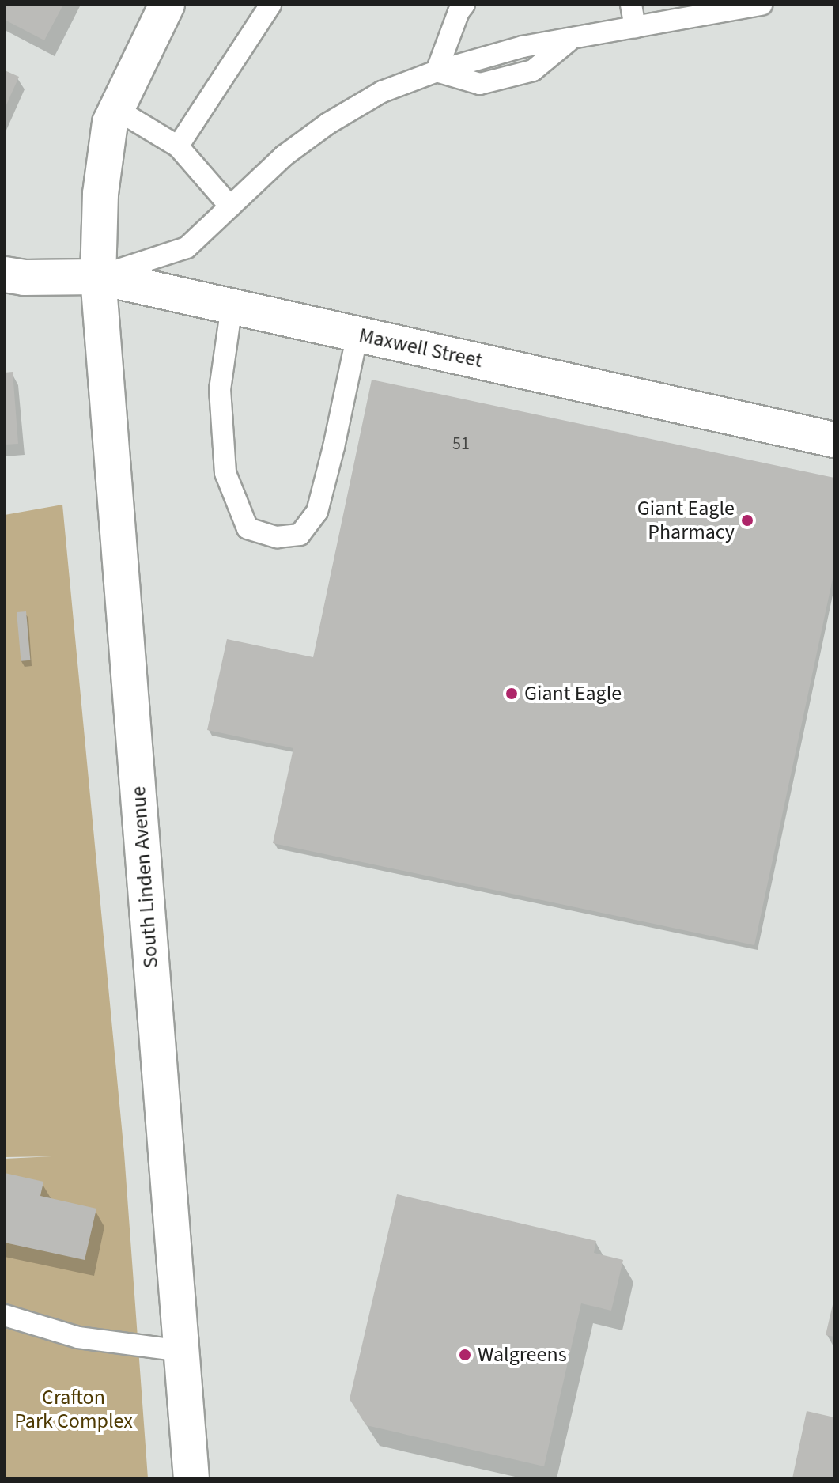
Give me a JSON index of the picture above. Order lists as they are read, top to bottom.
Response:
{
  "streets": {
    "street": ["Maxwell Street", "South Linden Avenue"]
  },
  "crossings": [
    ["Maxwell Street", "South Linden Avenue"]
  ],
  "parks": ["Crafton Park Complex"],
  "places": ["Giant Eagle Pharmacy", "Giant Eagle", "Walgreens"],
  "house_numbers": ["51"]
}
